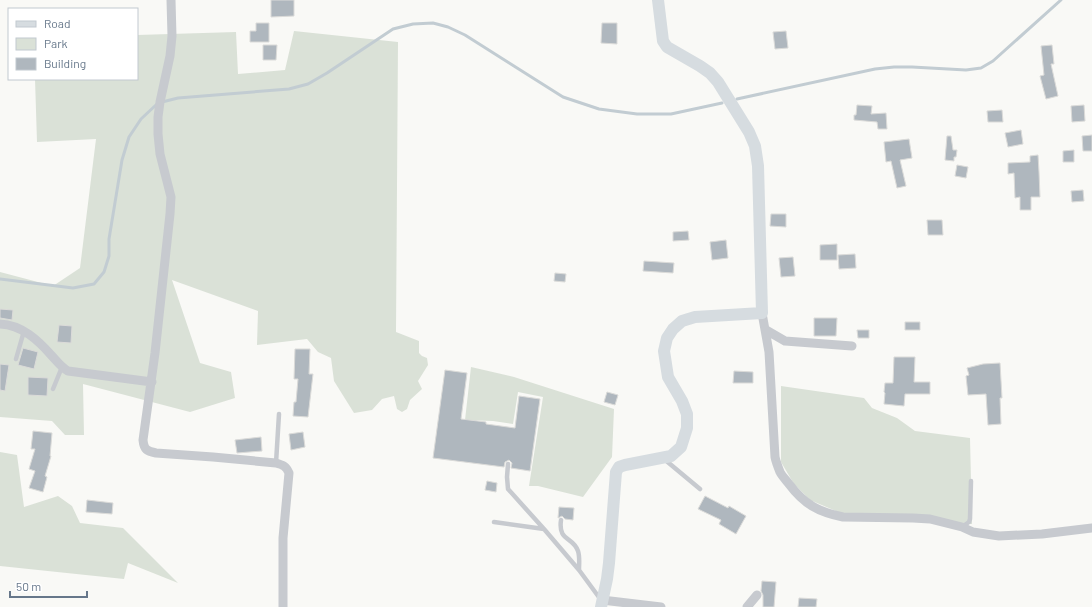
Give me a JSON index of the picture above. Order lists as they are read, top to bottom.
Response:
{
  "legend": ["Road", "Park", "Building"],
  "scale_bar": "50 m"
}
